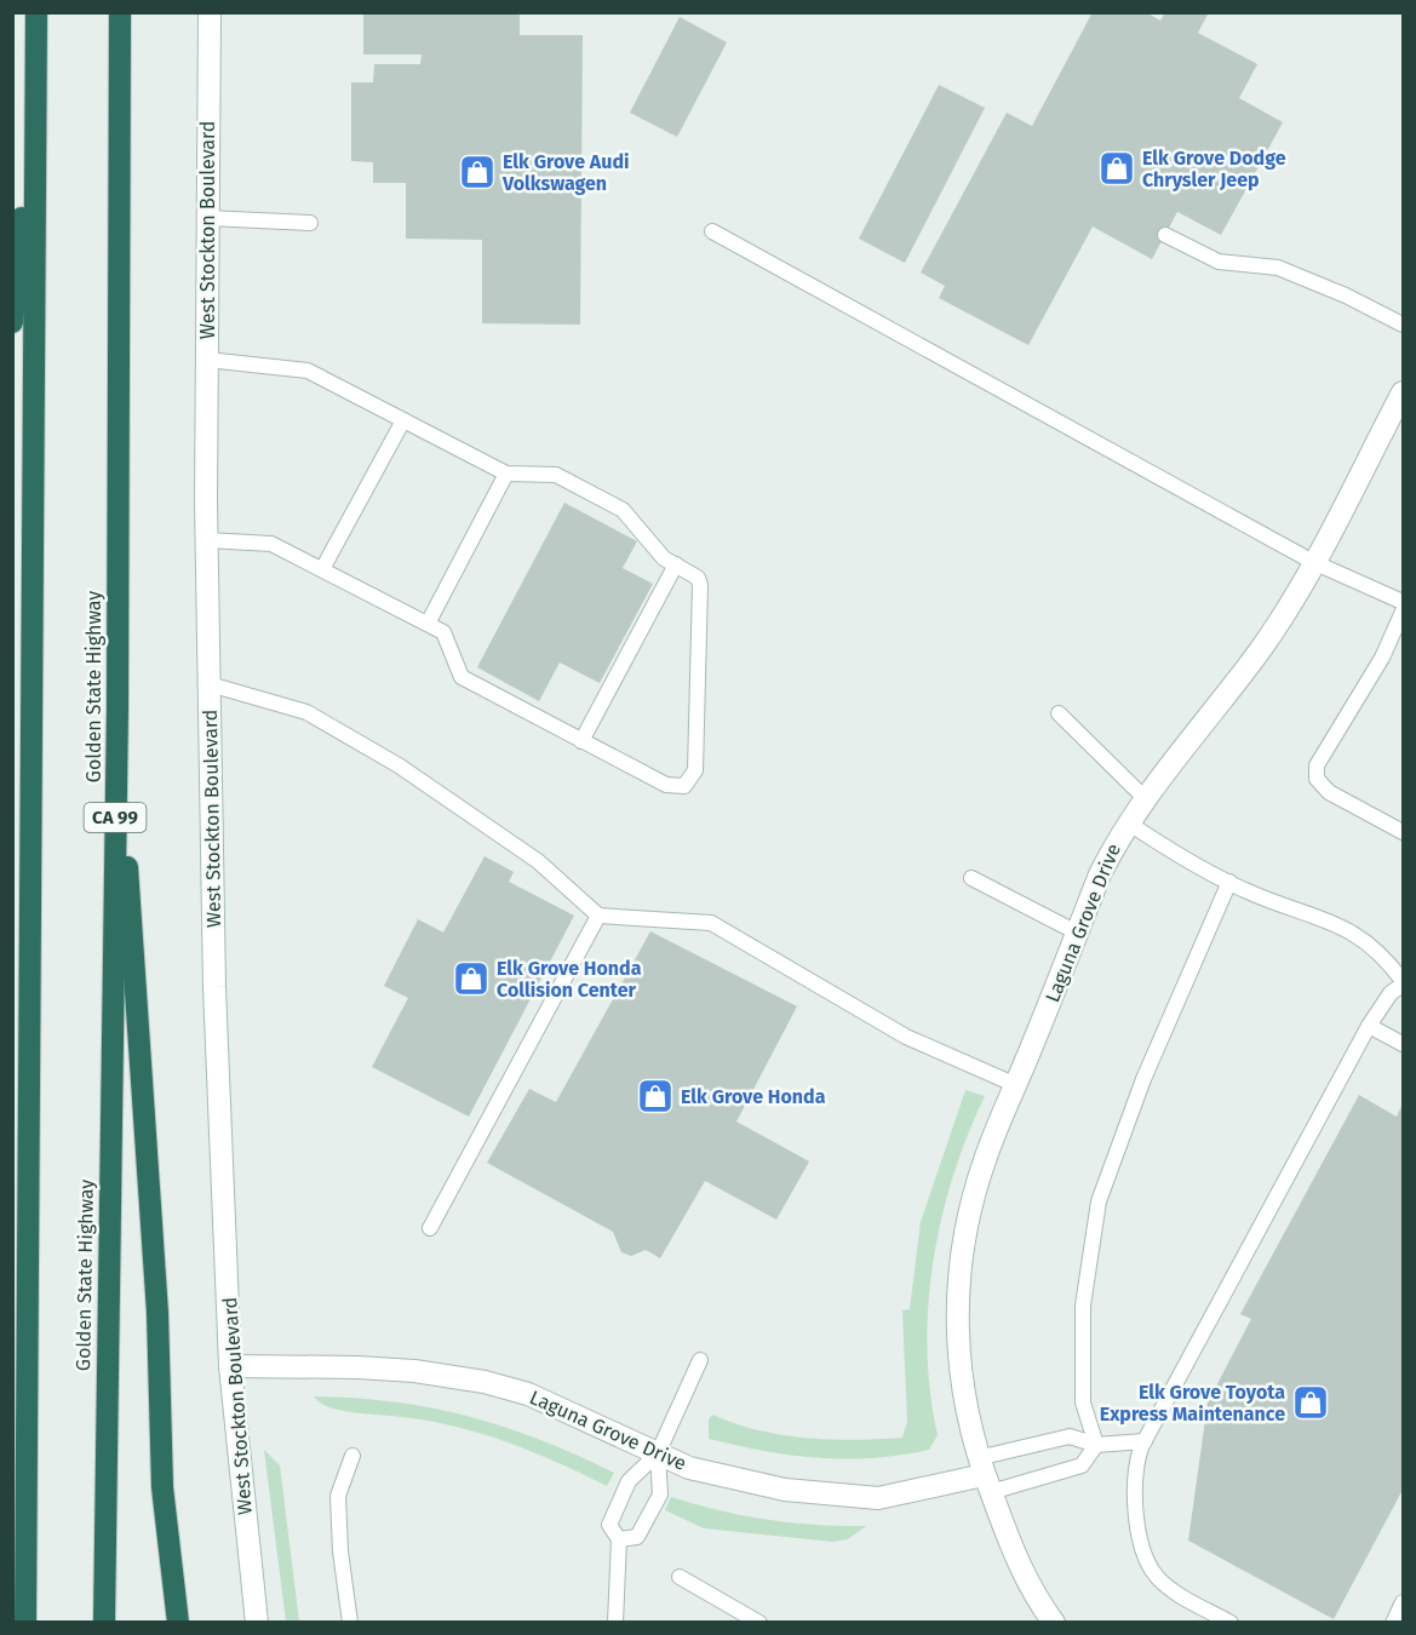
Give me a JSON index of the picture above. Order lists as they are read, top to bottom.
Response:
{
  "streets": {
    "highway": ["Golden State Highway", "CA 99"],
    "street": ["West Stockton Boulevard", "Laguna Grove Drive"]
  },
  "crossings": [
    ["West Stockton Boulevard", "Laguna Grove Drive"]
  ],
  "places": {
    "shop": [
      "Elk Grove Dodge Chrysler Jeep",
      "Elk Grove Audi Volkswagen",
      "Elk Grove Honda Collision Center",
      "Elk Grove Honda",
      "Elk Grove Toyota Express Maintenance"
    ]
  }
}
